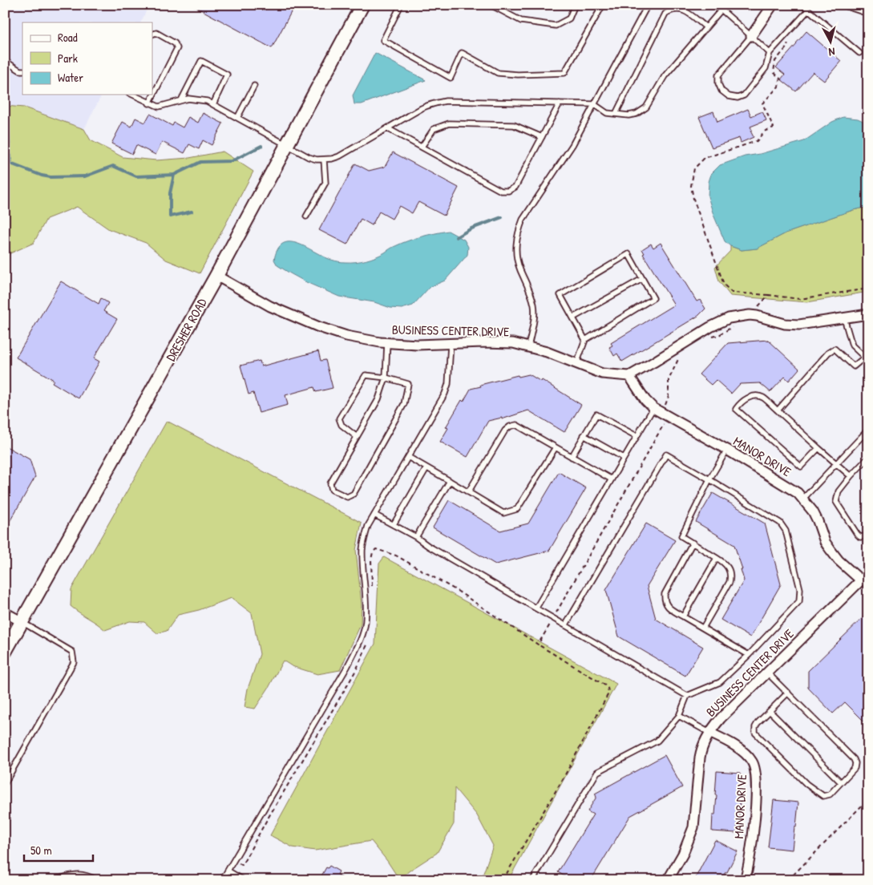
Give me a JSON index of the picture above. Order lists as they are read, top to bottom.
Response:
{
  "streets": {
    "main road": ["DRESHER ROAD"],
    "street": ["BUSINESS CENTER DRIVE", "MANOR DRIVE"]
  },
  "crossings": [
    ["DRESHER ROAD", "BUSINESS CENTER DRIVE"],
    ["BUSINESS CENTER DRIVE", "MANOR DRIVE"]
  ],
  "legend": ["Road", "Park", "Water"],
  "scale_bar": "50 m",
  "north": "bottom"
}
